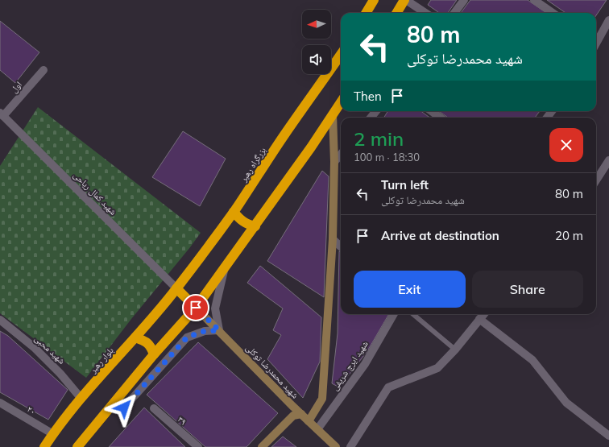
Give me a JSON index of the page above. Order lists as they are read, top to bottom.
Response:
{
  "streets": {
    "highway": ["بزرگراه رهبر", "بلوار رهبر"],
    "street": [
      "اول",
      "شهید کمال ریاحی",
      "شهید محبی",
      "شهید ایرج شریفی",
      "شهید محمدرضا توکلی",
      "۲۰",
      "۳۹"
    ]
  },
  "crossings": [
    ["اول", "شهید کمال ریاحی"],
    ["بزرگراه رهبر", "شهید کمال ریاحی"],
    ["بزرگراه رهبر", "بلوار رهبر"],
    ["شهید کمال ریاحی", "بلوار رهبر"],
    ["شهید محبی", "بلوار رهبر"],
    ["بلوار رهبر", "۲۰"],
    ["شهید ایرج شریفی", "شهید محمدرضا توکلی"]
  ],
  "north": "left",
  "page": {
    "turn": ["80 m", "شهید محمدرضا توکلی"],
    "then": "Then",
    "heading": ["2 min", "100 m · 18:30"],
    "list": [
      {
        "name": "Turn left",
        "note": "شهید محمدرضا توکلی",
        "value": "80 m"
      },
      {
        "name": "Arrive at destination",
        "value": "20 m"
      }
    ],
    "buttons": ["Exit", "Share"]
  }
}
